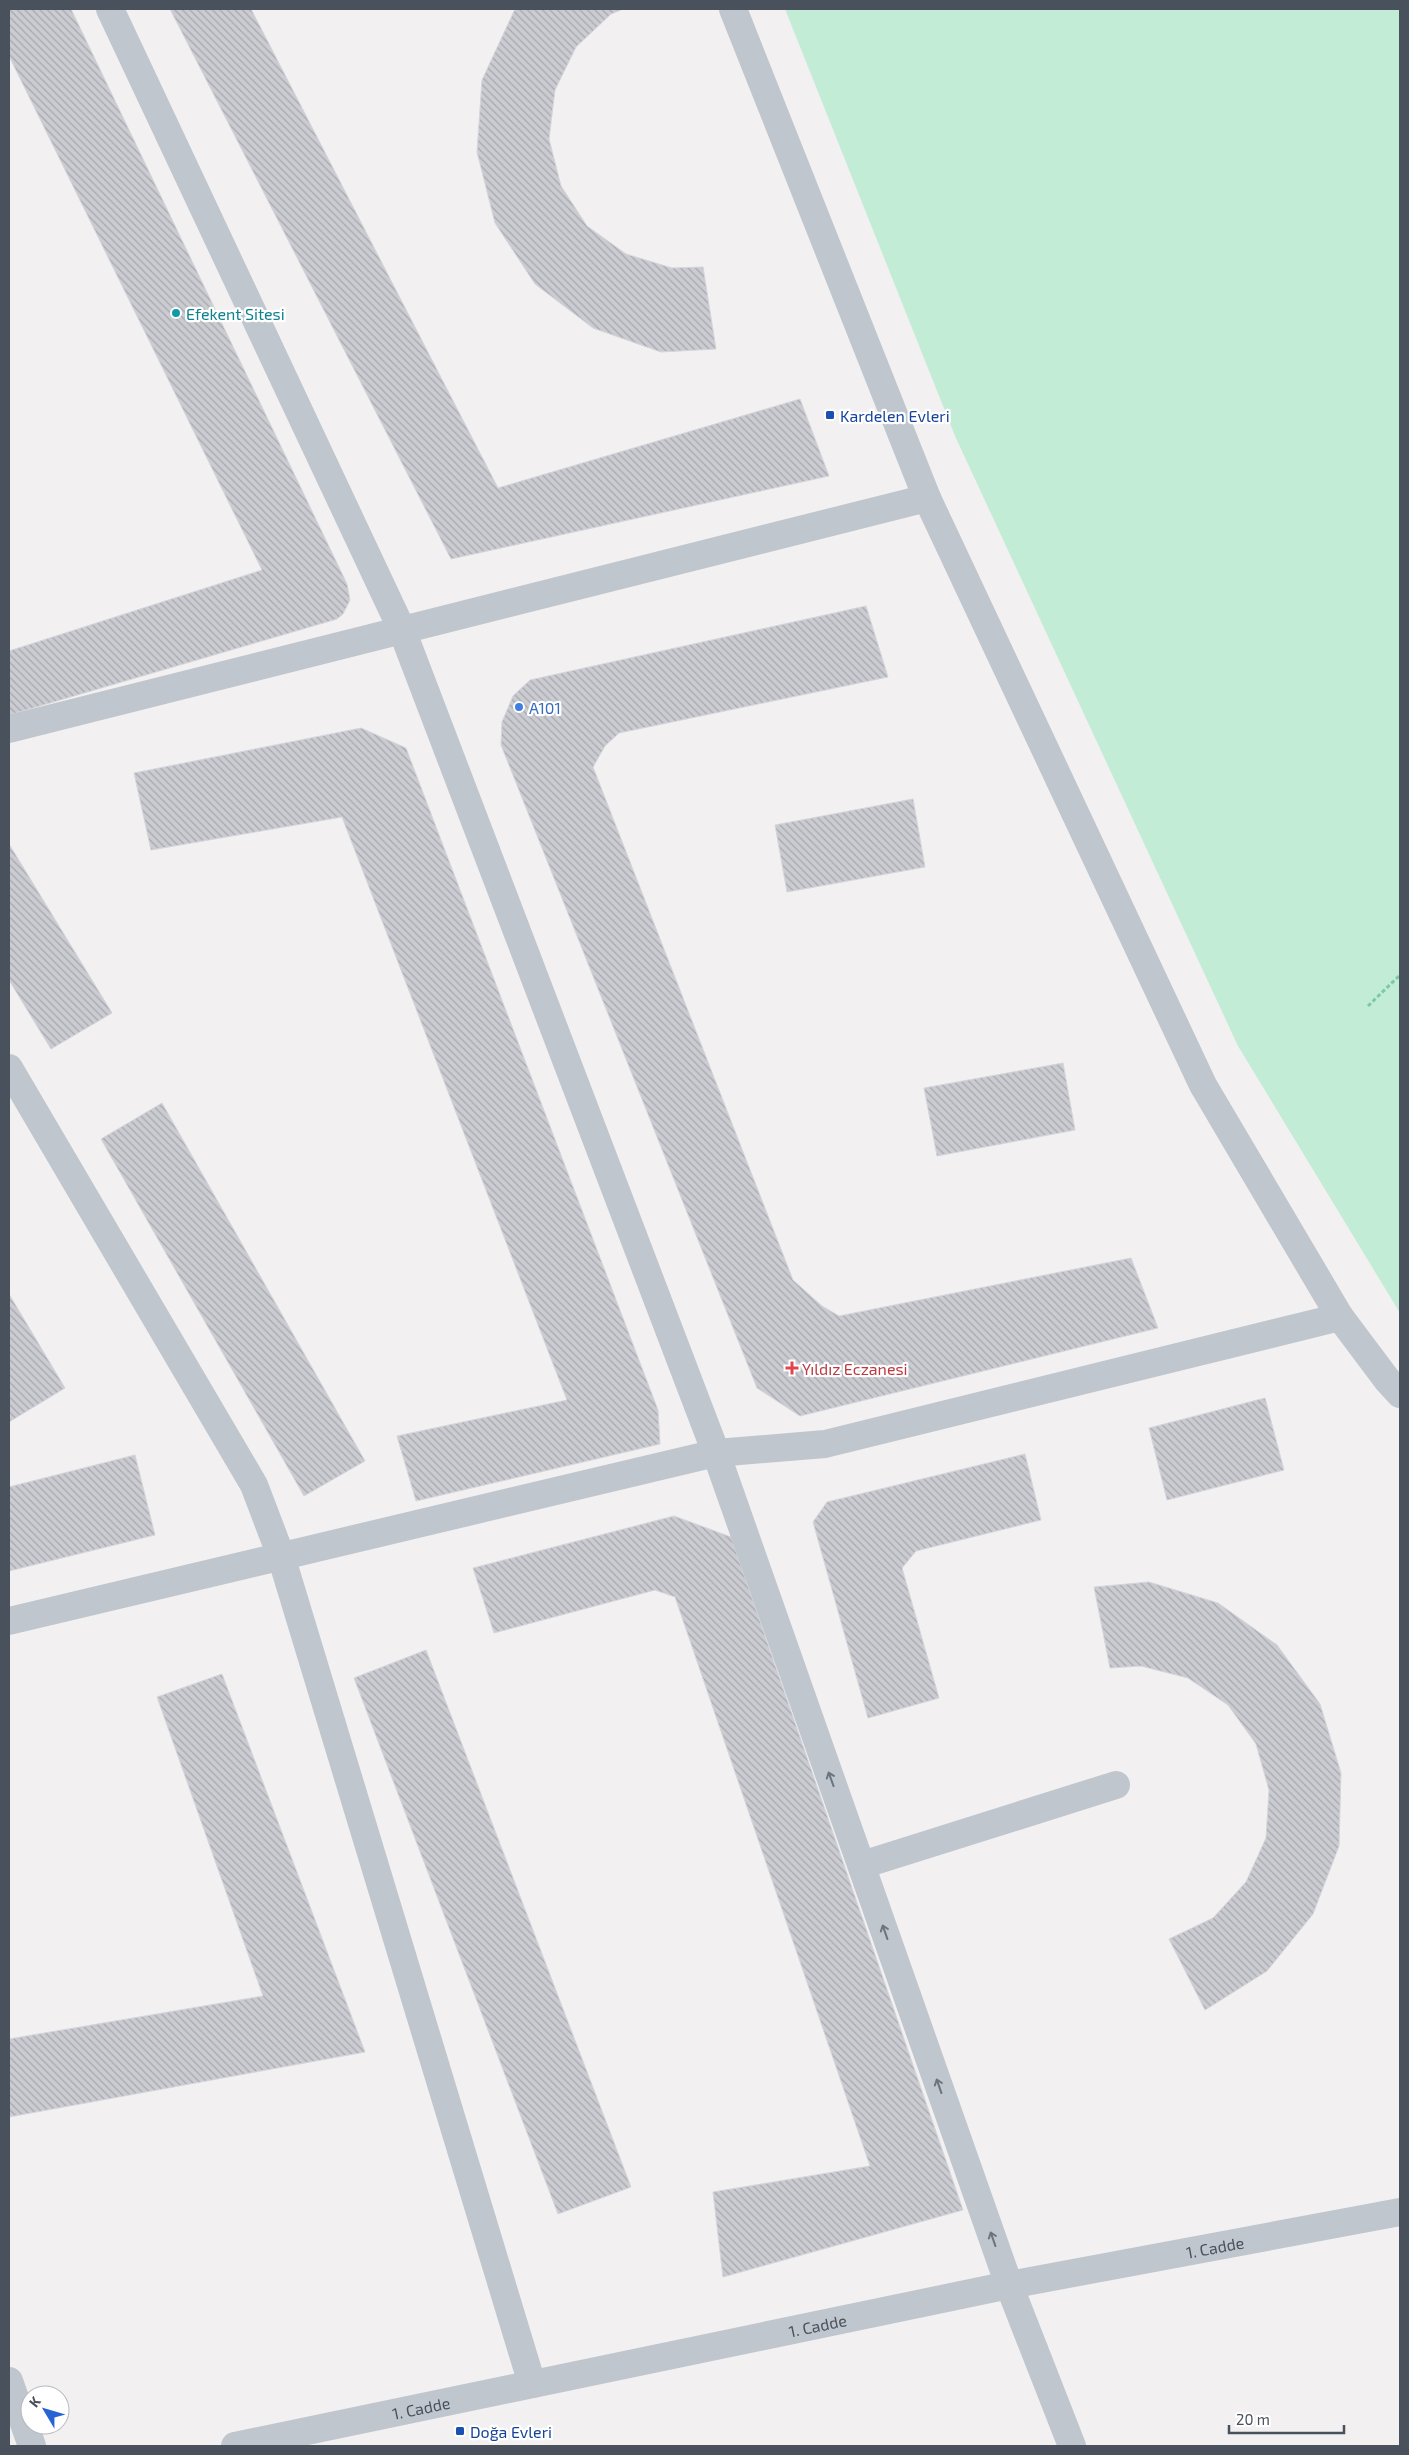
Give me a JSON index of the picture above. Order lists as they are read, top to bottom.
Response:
{
  "streets": {
    "street": ["1. Cadde"]
  },
  "places": {
    "other": ["Efekent Sitesi", "A101"],
    "transit": ["Kardelen Evleri", "Doğa Evleri"],
    "health": ["Yıldız Eczanesi"]
  },
  "scale_bar": "20 m",
  "north": "top left"
}
